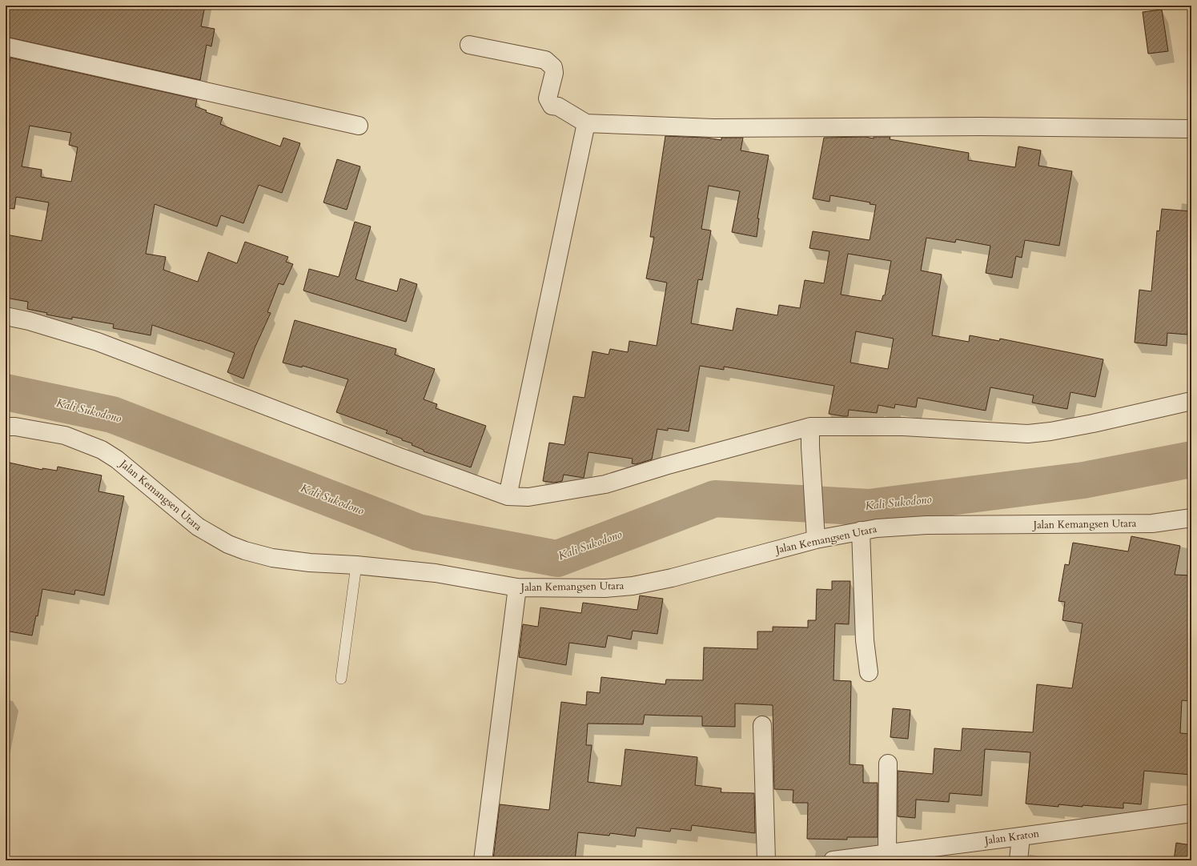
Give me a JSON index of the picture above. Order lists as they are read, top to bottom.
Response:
{
  "streets": {
    "street": ["Jalan Kemangsen Utara", "Jalan Kraton"]
  },
  "water": ["Kali Sukodono"]
}
